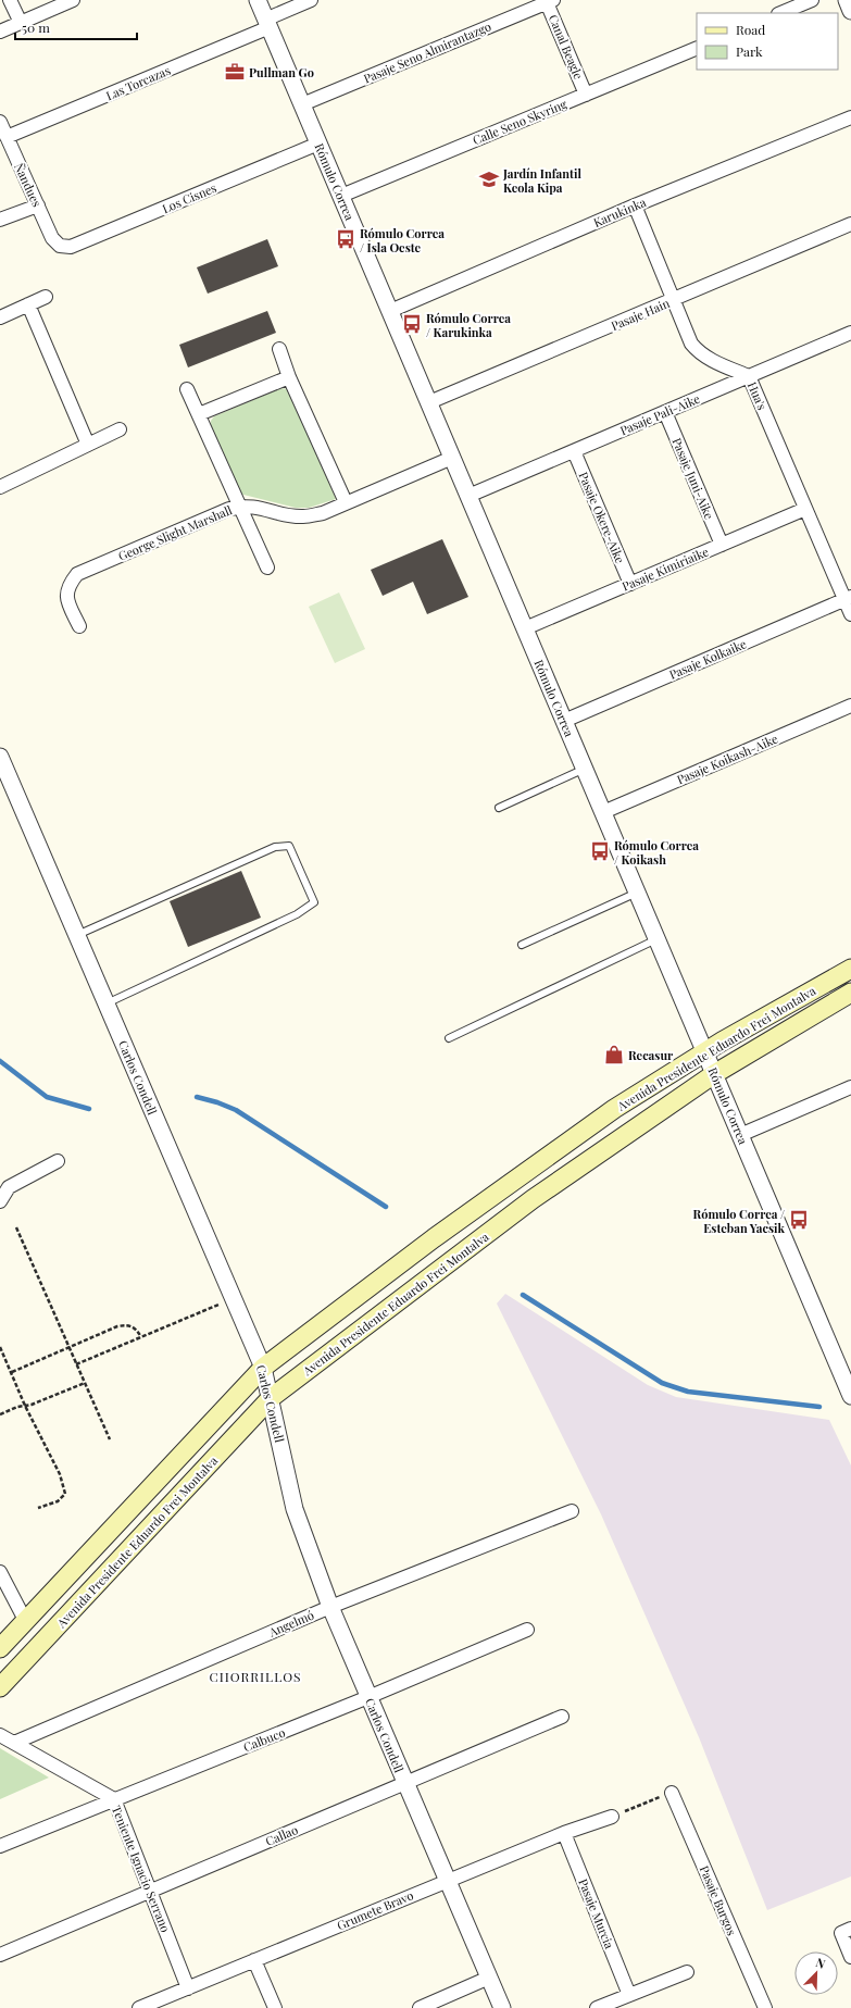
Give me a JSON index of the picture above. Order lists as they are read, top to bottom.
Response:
{
  "streets": {
    "main road": ["Avenida Presidente Eduardo Frei Montalva"],
    "street": [
      "Canal Beagle",
      "Pasaje Seno Almirantazgo",
      "Las Torcazas",
      "Calle Seno Skyring",
      "Rómulo Correa",
      "Ñandues",
      "Los Cisnes",
      "Karukinka",
      "Pasaje Hain",
      "Hua's",
      "Pasaje Pali-Aike",
      "Pasaje Juni-Aike",
      "Pasaje Okere-Aike",
      "George Slight Marshall",
      "Pasaje Kimiriaike",
      "Pasaje Kolkaike",
      "Pasaje Koikash-Aike",
      "Carlos Condell",
      "Angelmó",
      "Calbuco",
      "Callao",
      "Teniente Ignacio Serrano",
      "Pasaje Burgos",
      "Grumete Bravo",
      "Pasaje Murcia"
    ]
  },
  "crossings": [
    ["Canal Beagle", "Pasaje Seno Almirantazgo"],
    ["Canal Beagle", "Calle Seno Skyring"],
    ["Pasaje Seno Almirantazgo", "Rómulo Correa"],
    ["Las Torcazas", "Rómulo Correa"],
    ["Las Torcazas", "Ñandues"],
    ["Calle Seno Skyring", "Rómulo Correa"],
    ["Rómulo Correa", "Los Cisnes"],
    ["Rómulo Correa", "Karukinka"],
    ["Rómulo Correa", "Pasaje Hain"],
    ["Rómulo Correa", "Pasaje Pali-Aike"],
    ["Rómulo Correa", "George Slight Marshall"],
    ["Rómulo Correa", "Pasaje Kimiriaike"],
    ["Rómulo Correa", "Pasaje Kolkaike"],
    ["Rómulo Correa", "Pasaje Koikash-Aike"],
    ["Rómulo Correa", "Avenida Presidente Eduardo Frei Montalva"],
    ["Ñandues", "Los Cisnes"],
    ["Karukinka", "Hua's"],
    ["Pasaje Hain", "Hua's"],
    ["Hua's", "Pasaje Pali-Aike"],
    ["Hua's", "Pasaje Kimiriaike"],
    ["Hua's", "Pasaje Kolkaike"],
    ["Pasaje Pali-Aike", "Pasaje Juni-Aike"],
    ["Pasaje Pali-Aike", "Pasaje Okere-Aike"],
    ["Pasaje Juni-Aike", "Pasaje Kimiriaike"],
    ["Pasaje Okere-Aike", "Pasaje Kimiriaike"],
    ["Avenida Presidente Eduardo Frei Montalva", "Carlos Condell"],
    ["Carlos Condell", "Angelmó"],
    ["Carlos Condell", "Calbuco"],
    ["Carlos Condell", "Callao"],
    ["Carlos Condell", "Grumete Bravo"],
    ["Angelmó", "Teniente Ignacio Serrano"],
    ["Calbuco", "Teniente Ignacio Serrano"],
    ["Callao", "Teniente Ignacio Serrano"],
    ["Teniente Ignacio Serrano", "Grumete Bravo"],
    ["Grumete Bravo", "Pasaje Murcia"]
  ],
  "districts": ["CHORRILLOS"],
  "places": {
    "office": ["Pullman Go"],
    "school or university": ["Jardín Infantil Keola Kipa"],
    "bus stop": [
      "Rómulo Correa / Isla Oeste",
      "Rómulo Correa / Karukinka",
      "Rómulo Correa / Koikash",
      "Rómulo Correa / Esteban Yacsik"
    ],
    "shop": ["Recasur"]
  },
  "legend": ["Road", "Park"],
  "scale_bar": "50 m",
  "north": "top right"
}
